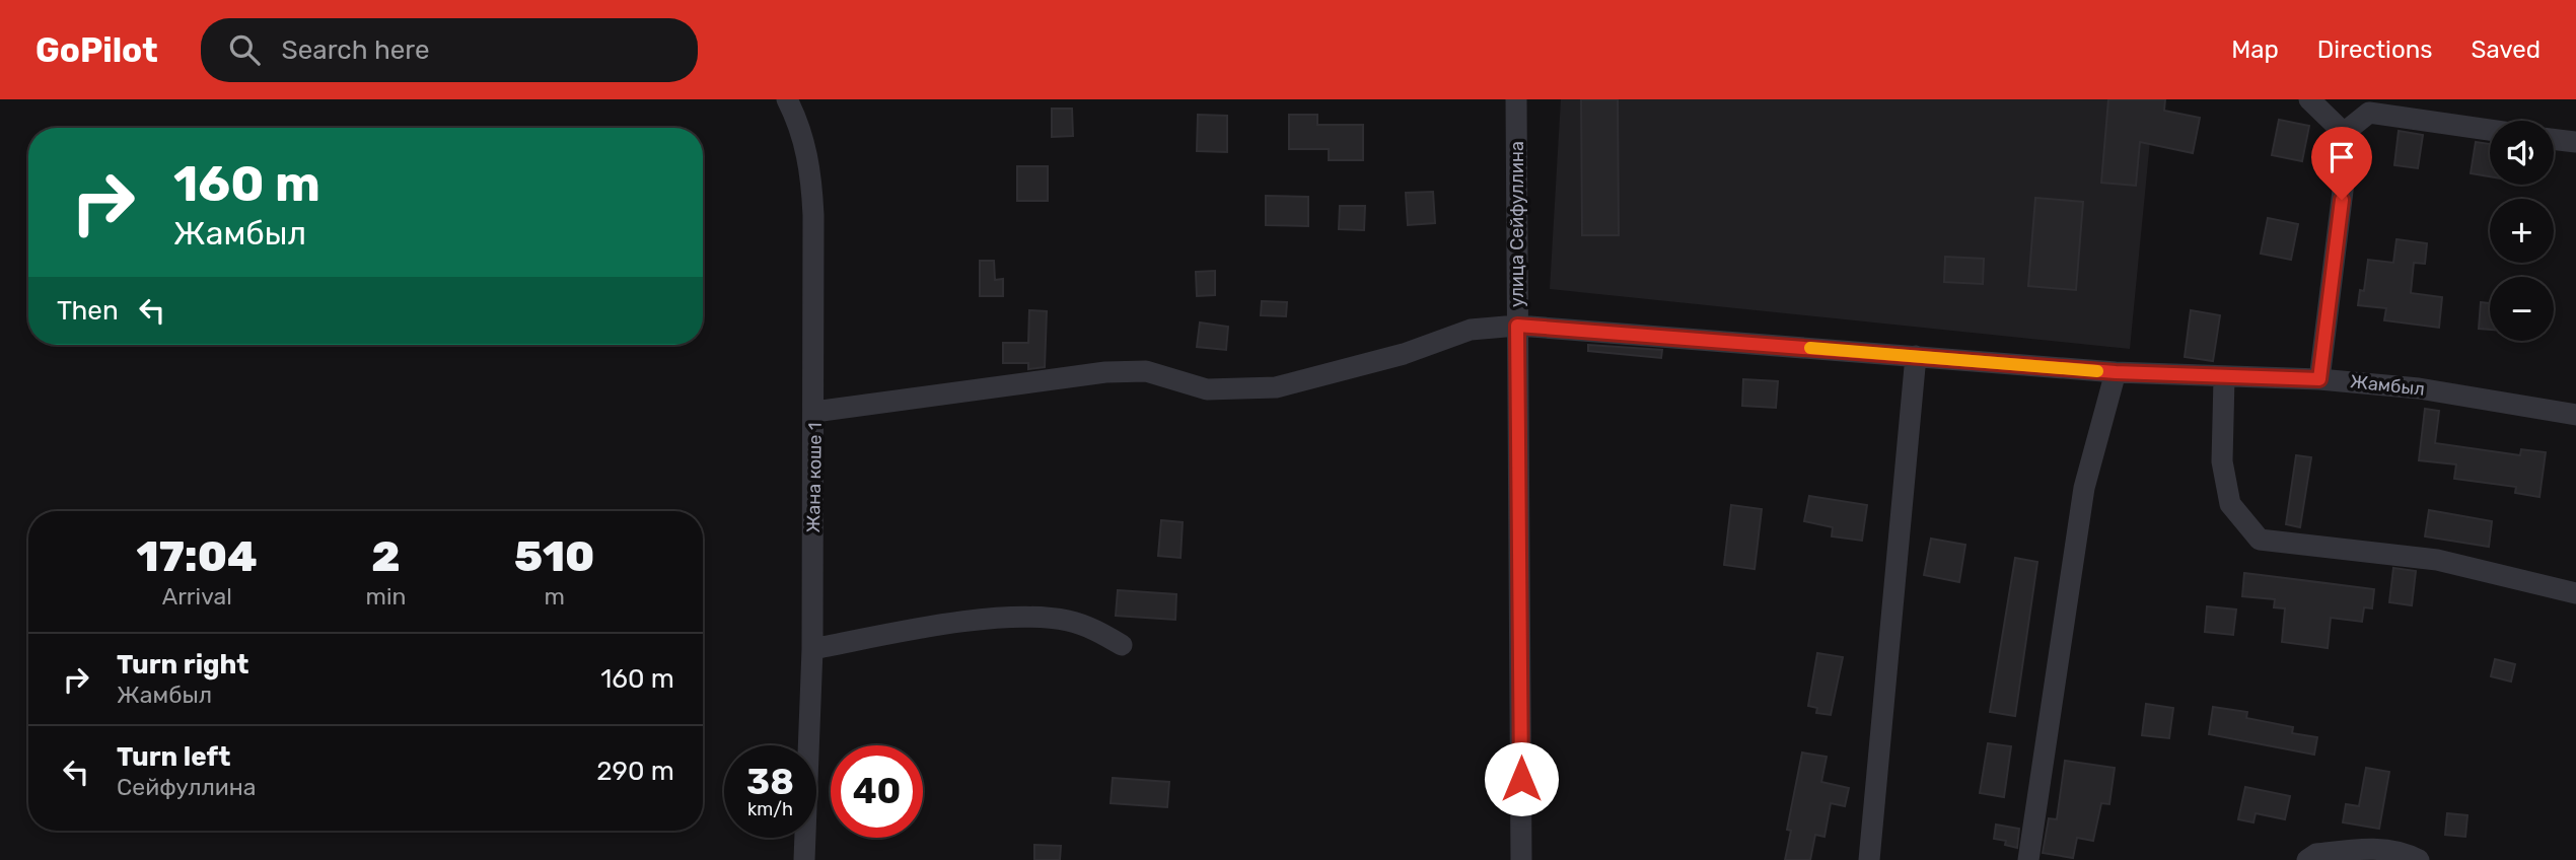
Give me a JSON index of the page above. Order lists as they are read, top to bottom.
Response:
{
  "streets": {
    "street": ["улица Сейфуллина", "Жамбыл", "Жана коше 1"]
  },
  "crossings": [
    ["улица Сейфуллина", "Жамбыл"],
    ["Жамбыл", "Жана коше 1"]
  ],
  "page": {
    "header": "GoPilot",
    "search": "Search here",
    "nav": ["Map", "Directions", "Saved"],
    "map_buttons": ["+", "−"],
    "turn": ["160 m", "Жамбыл"],
    "then": "Then",
    "eta": [
      "17:04",
      "Arrival",
      "2",
      "min",
      "510",
      "m"
    ],
    "list": [
      {
        "name": "Turn right",
        "note": "Жамбыл",
        "value": "160 m"
      },
      {
        "name": "Turn left",
        "note": "Сейфуллина",
        "value": "290 m"
      }
    ],
    "speed": "38 km/h",
    "limit": "40"
  }
}
